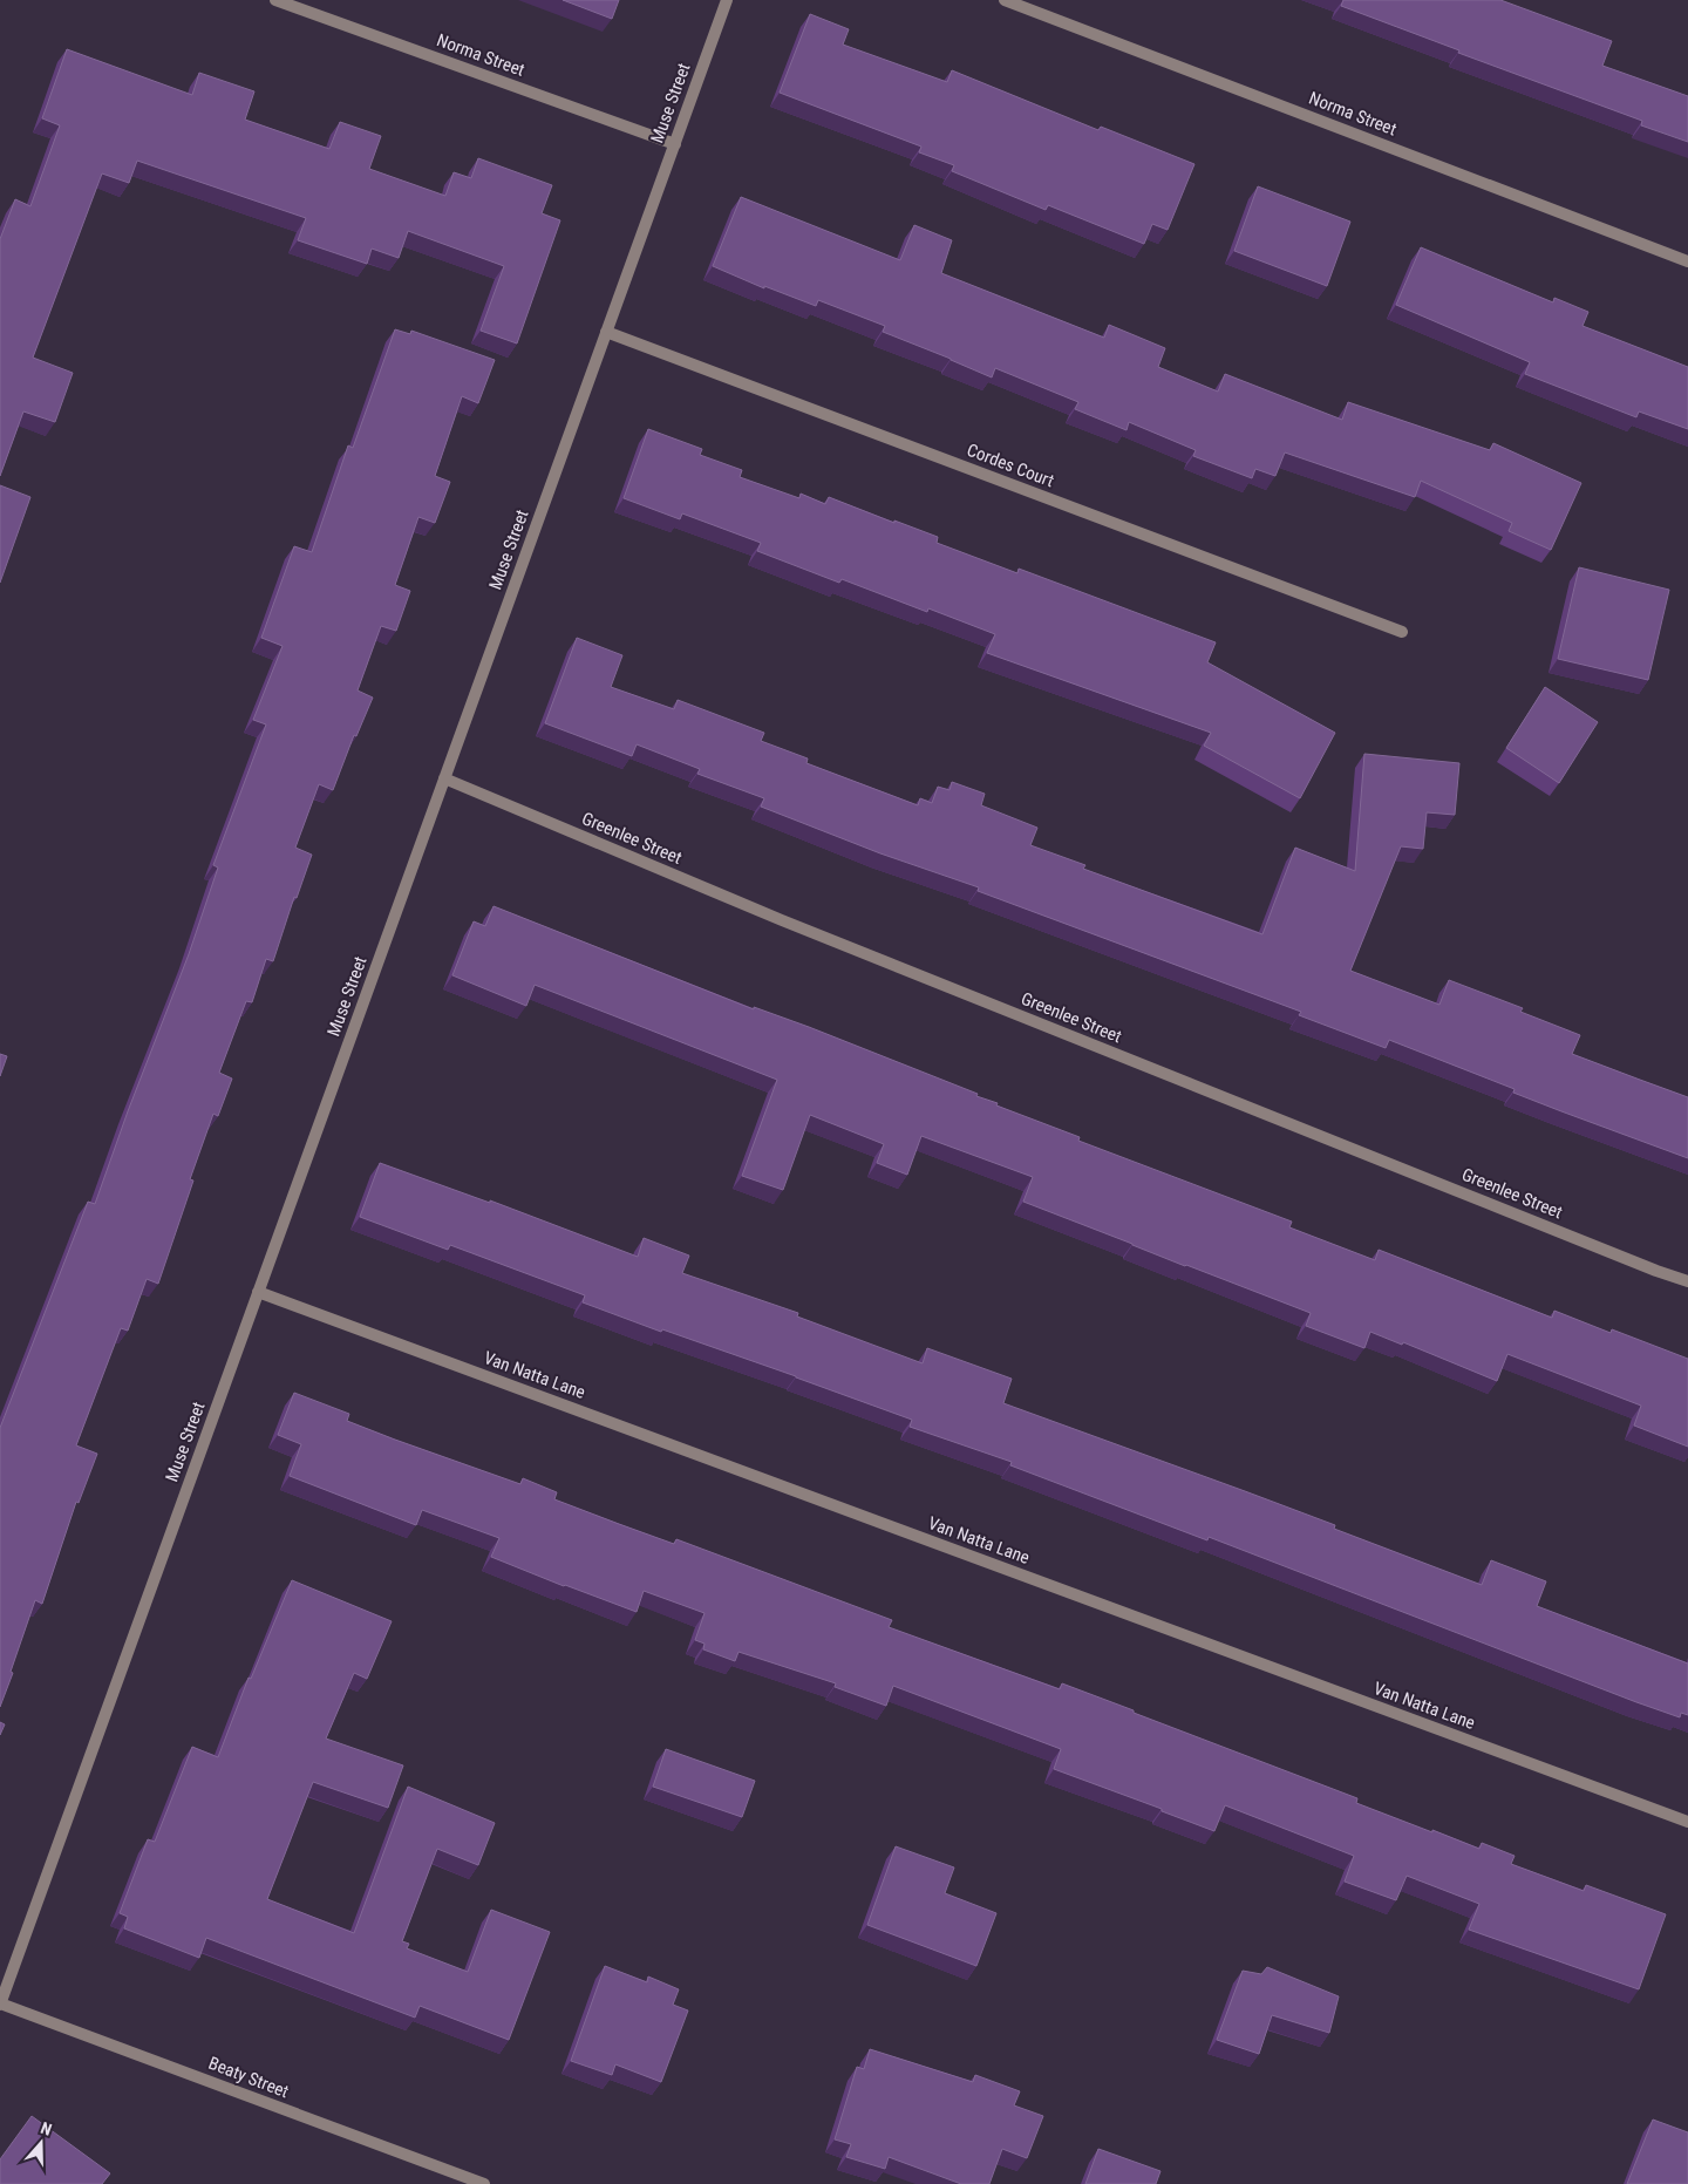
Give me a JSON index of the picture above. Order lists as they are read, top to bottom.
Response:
{
  "streets": {
    "street": [
      "Norma Street",
      "Muse Street",
      "Cordes Court",
      "Greenlee Street",
      "Van Natta Lane",
      "Beaty Street"
    ]
  },
  "crossings": [
    ["Norma Street", "Muse Street"],
    ["Muse Street", "Cordes Court"],
    ["Muse Street", "Greenlee Street"],
    ["Muse Street", "Van Natta Lane"],
    ["Muse Street", "Beaty Street"]
  ],
  "north": "top"
}
